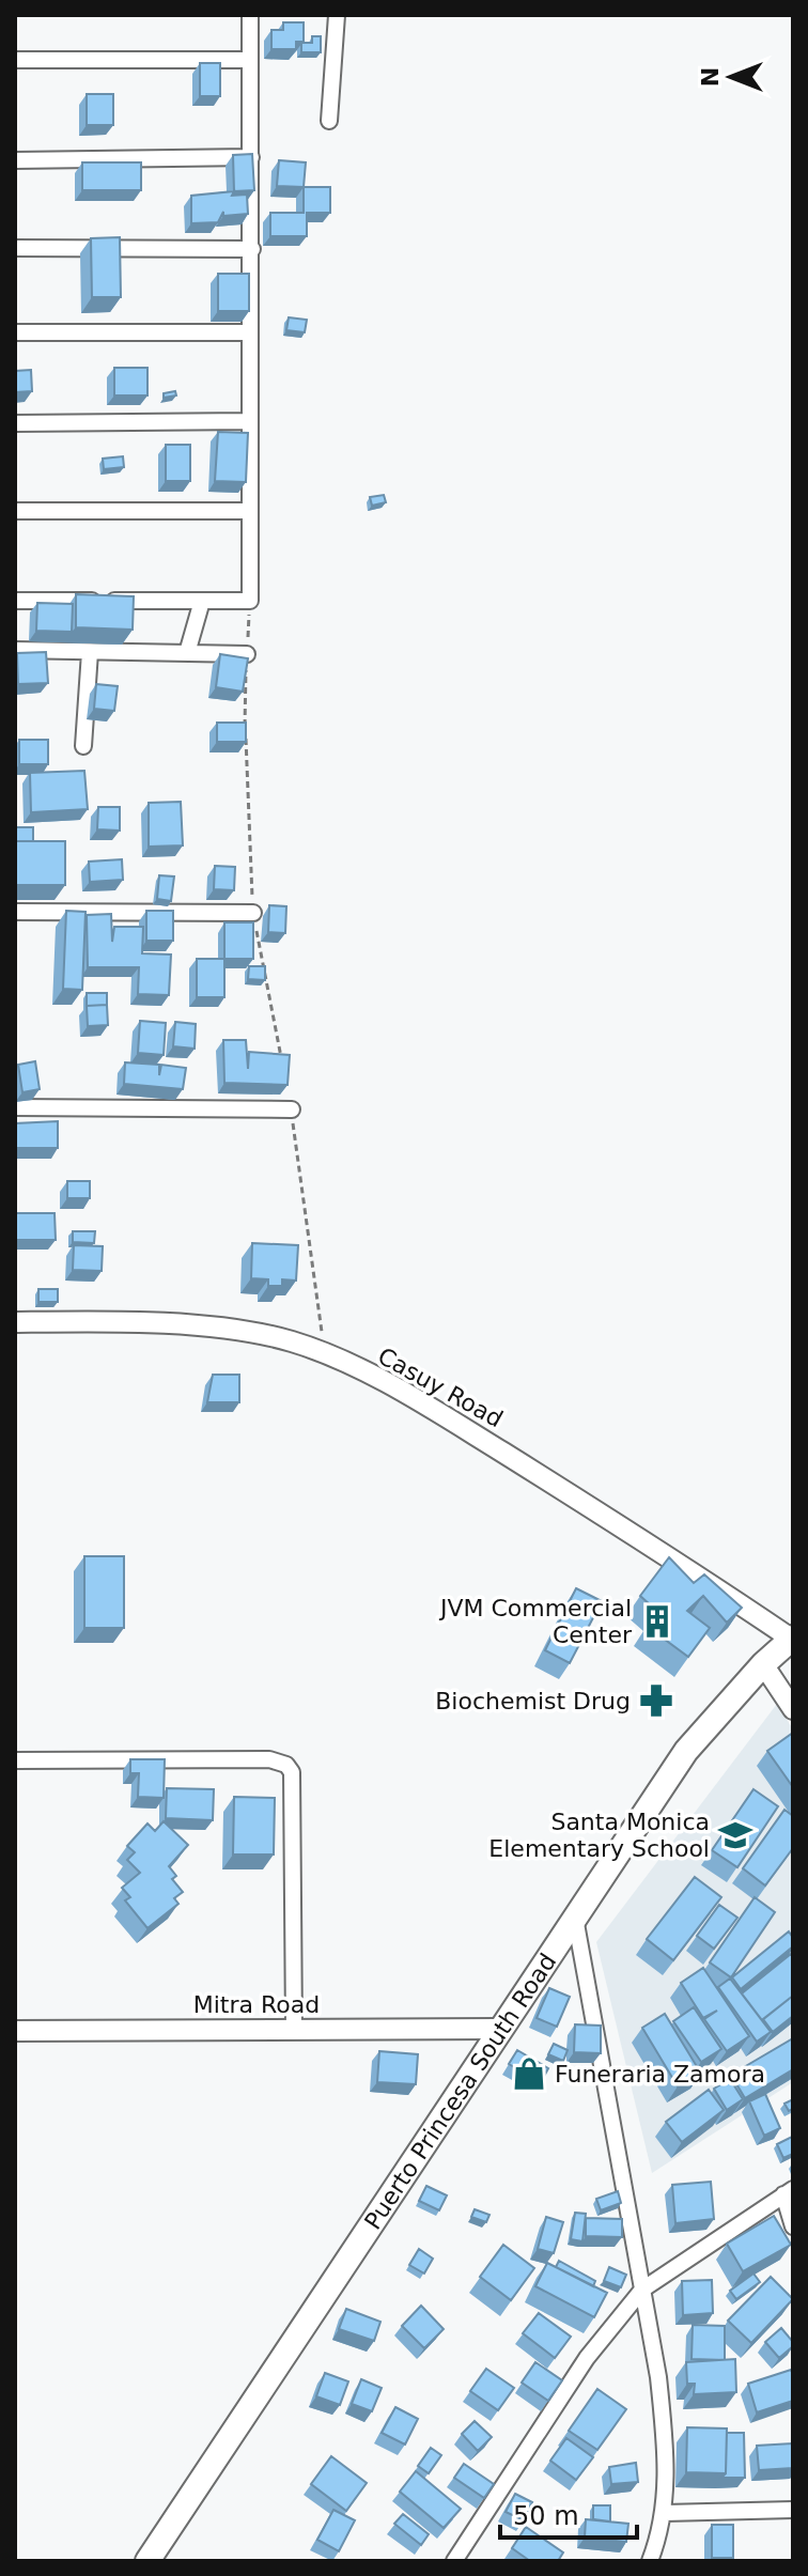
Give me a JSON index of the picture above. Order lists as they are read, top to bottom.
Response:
{
  "streets": {
    "main road": ["Puerto Princesa South Road"],
    "street": ["Casuy Road", "Mitra Road"]
  },
  "crossings": [
    ["Casuy Road", "Puerto Princesa South Road"],
    ["Mitra Road", "Puerto Princesa South Road"]
  ],
  "places": {
    "building": ["JVM Commercial Center"],
    "pharmacy": ["Biochemist Drug"],
    "school or university": ["Santa Monica Elementary School"],
    "shop": ["Funeraria Zamora"]
  },
  "scale_bar": "50 m",
  "north": "left"
}
